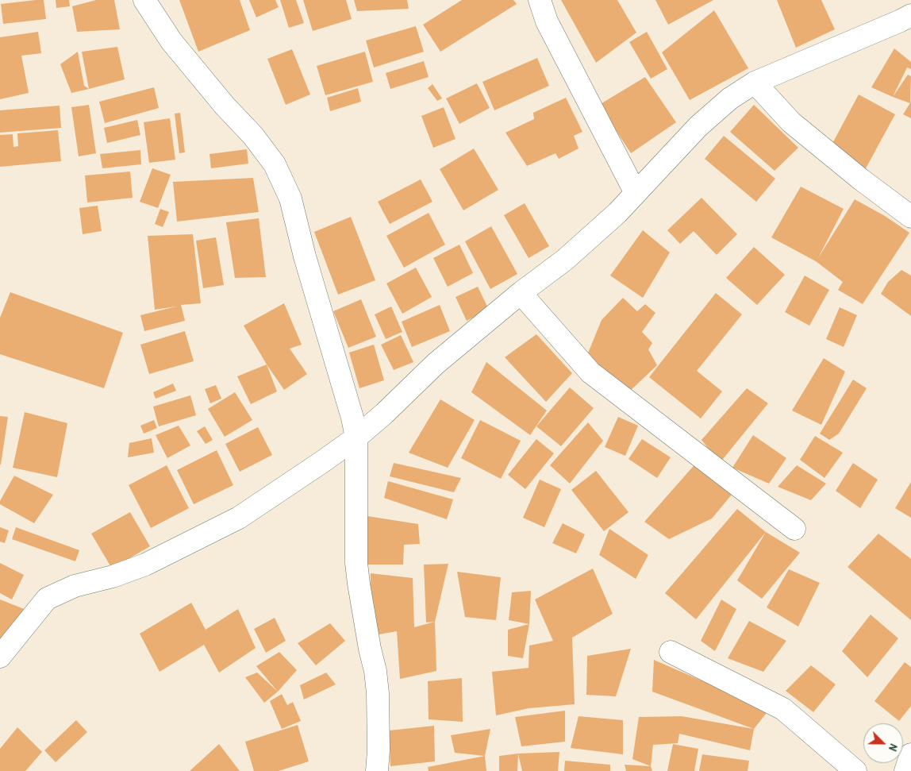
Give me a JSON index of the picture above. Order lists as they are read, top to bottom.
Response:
{
  "north": "bottom right"
}
